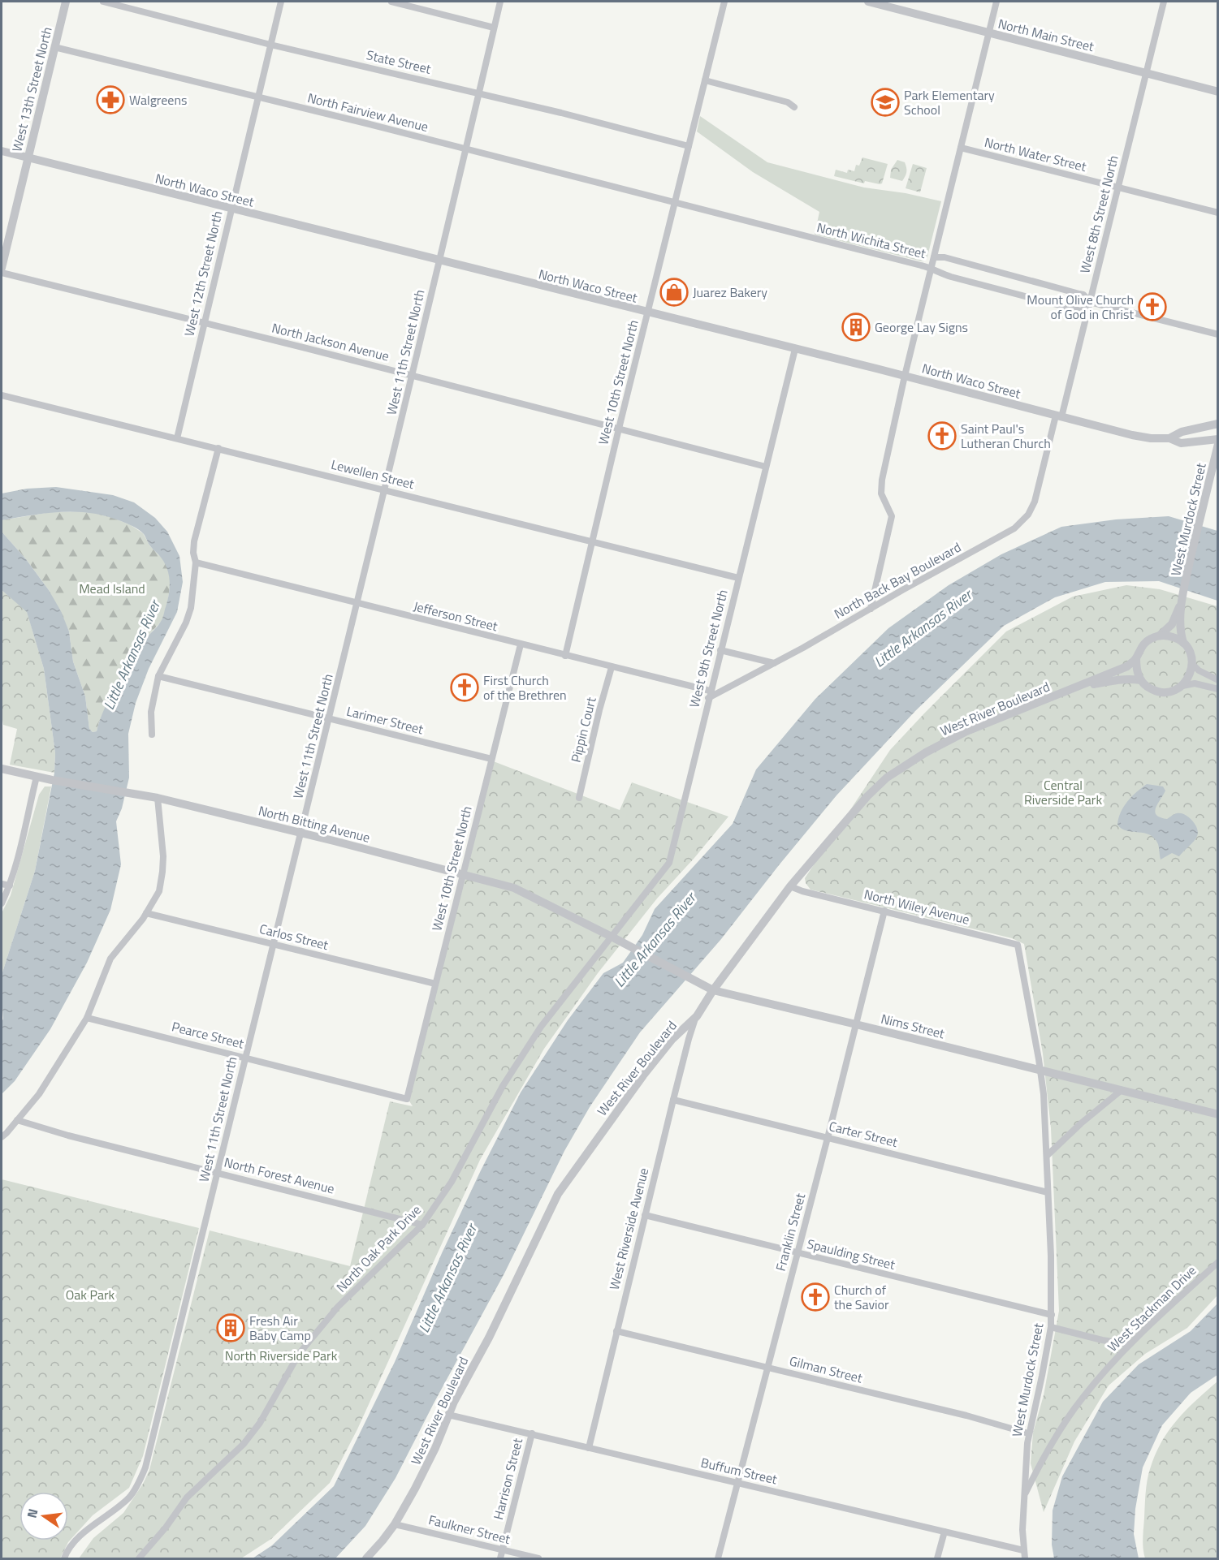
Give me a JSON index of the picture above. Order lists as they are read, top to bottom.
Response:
{
  "streets": {
    "street": [
      "North Main Street",
      "State Street",
      "West 13th Street North",
      "North Fairview Avenue",
      "North Water Street",
      "North Waco Street",
      "West 8th Street North",
      "North Wichita Street",
      "West 12th Street North",
      "North Jackson Avenue",
      "West 11th Street North",
      "West 10th Street North",
      "Lewellen Street",
      "West Murdock Street",
      "North Back Bay Boulevard",
      "Jefferson Street",
      "West 9th Street North",
      "West River Boulevard",
      "Larimer Street",
      "Pippin Court",
      "North Bitting Avenue",
      "North Wiley Avenue",
      "Carlos Street",
      "Nims Street",
      "Pearce Street",
      "Carter Street",
      "North Forest Avenue",
      "West Riverside Avenue",
      "Franklin Street",
      "North Oak Park Drive",
      "Spaulding Street",
      "West Stackman Drive",
      "Gilman Street",
      "Buffum Street",
      "Harrison Street",
      "Faulkner Street"
    ]
  },
  "crossings": [
    ["North Main Street", "West 8th Street North"],
    ["State Street", "West 12th Street North"],
    ["State Street", "West 11th Street North"],
    ["State Street", "West 10th Street North"],
    ["West 13th Street North", "North Fairview Avenue"],
    ["West 13th Street North", "North Waco Street"],
    ["North Fairview Avenue", "North Wichita Street"],
    ["North Fairview Avenue", "West 12th Street North"],
    ["North Fairview Avenue", "West 11th Street North"],
    ["North Fairview Avenue", "West 10th Street North"],
    ["North Water Street", "West 8th Street North"],
    ["North Waco Street", "West 8th Street North"],
    ["North Waco Street", "West 12th Street North"],
    ["North Waco Street", "West 11th Street North"],
    ["North Waco Street", "West 10th Street North"],
    ["North Waco Street", "West 9th Street North"],
    ["West 8th Street North", "North Wichita Street"],
    ["West 8th Street North", "North Back Bay Boulevard"],
    ["North Wichita Street", "West 10th Street North"],
    ["West 12th Street North", "North Jackson Avenue"],
    ["West 12th Street North", "Lewellen Street"],
    ["North Jackson Avenue", "West 11th Street North"],
    ["North Jackson Avenue", "West 10th Street North"],
    ["North Jackson Avenue", "West 9th Street North"],
    ["West 11th Street North", "Lewellen Street"],
    ["West 11th Street North", "Jefferson Street"],
    ["West 11th Street North", "Larimer Street"],
    ["West 11th Street North", "North Bitting Avenue"],
    ["West 11th Street North", "Carlos Street"],
    ["West 11th Street North", "Pearce Street"],
    ["West 11th Street North", "North Forest Avenue"],
    ["West 10th Street North", "Lewellen Street"],
    ["West 10th Street North", "Jefferson Street"],
    ["West 10th Street North", "Larimer Street"],
    ["West 10th Street North", "North Bitting Avenue"],
    ["West 10th Street North", "Carlos Street"],
    ["West 10th Street North", "Pearce Street"],
    ["Lewellen Street", "West 9th Street North"],
    ["West Murdock Street", "West River Boulevard"],
    ["West Murdock Street", "North Wiley Avenue"],
    ["West Murdock Street", "Nims Street"],
    ["West Murdock Street", "Carter Street"],
    ["West Murdock Street", "Spaulding Street"],
    ["West Murdock Street", "West Stackman Drive"],
    ["West Murdock Street", "Gilman Street"],
    ["West Murdock Street", "Buffum Street"],
    ["North Back Bay Boulevard", "Jefferson Street"],
    ["North Back Bay Boulevard", "West 9th Street North"],
    ["Jefferson Street", "West 9th Street North"],
    ["Jefferson Street", "Pippin Court"],
    ["West 9th Street North", "North Bitting Avenue"],
    ["West 9th Street North", "Nims Street"],
    ["West 9th Street North", "North Oak Park Drive"],
    ["West River Boulevard", "North Wiley Avenue"],
    ["West River Boulevard", "Nims Street"],
    ["West River Boulevard", "West Riverside Avenue"],
    ["West River Boulevard", "Buffum Street"],
    ["West River Boulevard", "Faulkner Street"],
    ["North Bitting Avenue", "Nims Street"],
    ["North Bitting Avenue", "North Oak Park Drive"],
    ["North Wiley Avenue", "Franklin Street"],
    ["Nims Street", "Franklin Street"],
    ["Nims Street", "North Oak Park Drive"],
    ["Carter Street", "West Riverside Avenue"],
    ["Carter Street", "Franklin Street"],
    ["North Forest Avenue", "North Oak Park Drive"],
    ["West Riverside Avenue", "Spaulding Street"],
    ["West Riverside Avenue", "Gilman Street"],
    ["West Riverside Avenue", "Buffum Street"],
    ["Franklin Street", "Spaulding Street"],
    ["Franklin Street", "Gilman Street"],
    ["Franklin Street", "Buffum Street"],
    ["Buffum Street", "Harrison Street"],
    ["Harrison Street", "Faulkner Street"]
  ],
  "water": ["Little Arkansas River"],
  "parks": [
    "Mead Island",
    "Central Riverside Park",
    "Oak Park",
    "North Riverside Park"
  ],
  "places": {
    "pharmacy": ["Walgreens"],
    "school or university": ["Park Elementary School"],
    "shop": ["Juarez Bakery"],
    "church": [
      "Mount Olive Church of God in Christ",
      "Saint Paul's Lutheran Church",
      "First Church of the Brethren",
      "Church of the Savior"
    ],
    "building": ["George Lay Signs", "Fresh Air Baby Camp"]
  },
  "north": "left"
}
